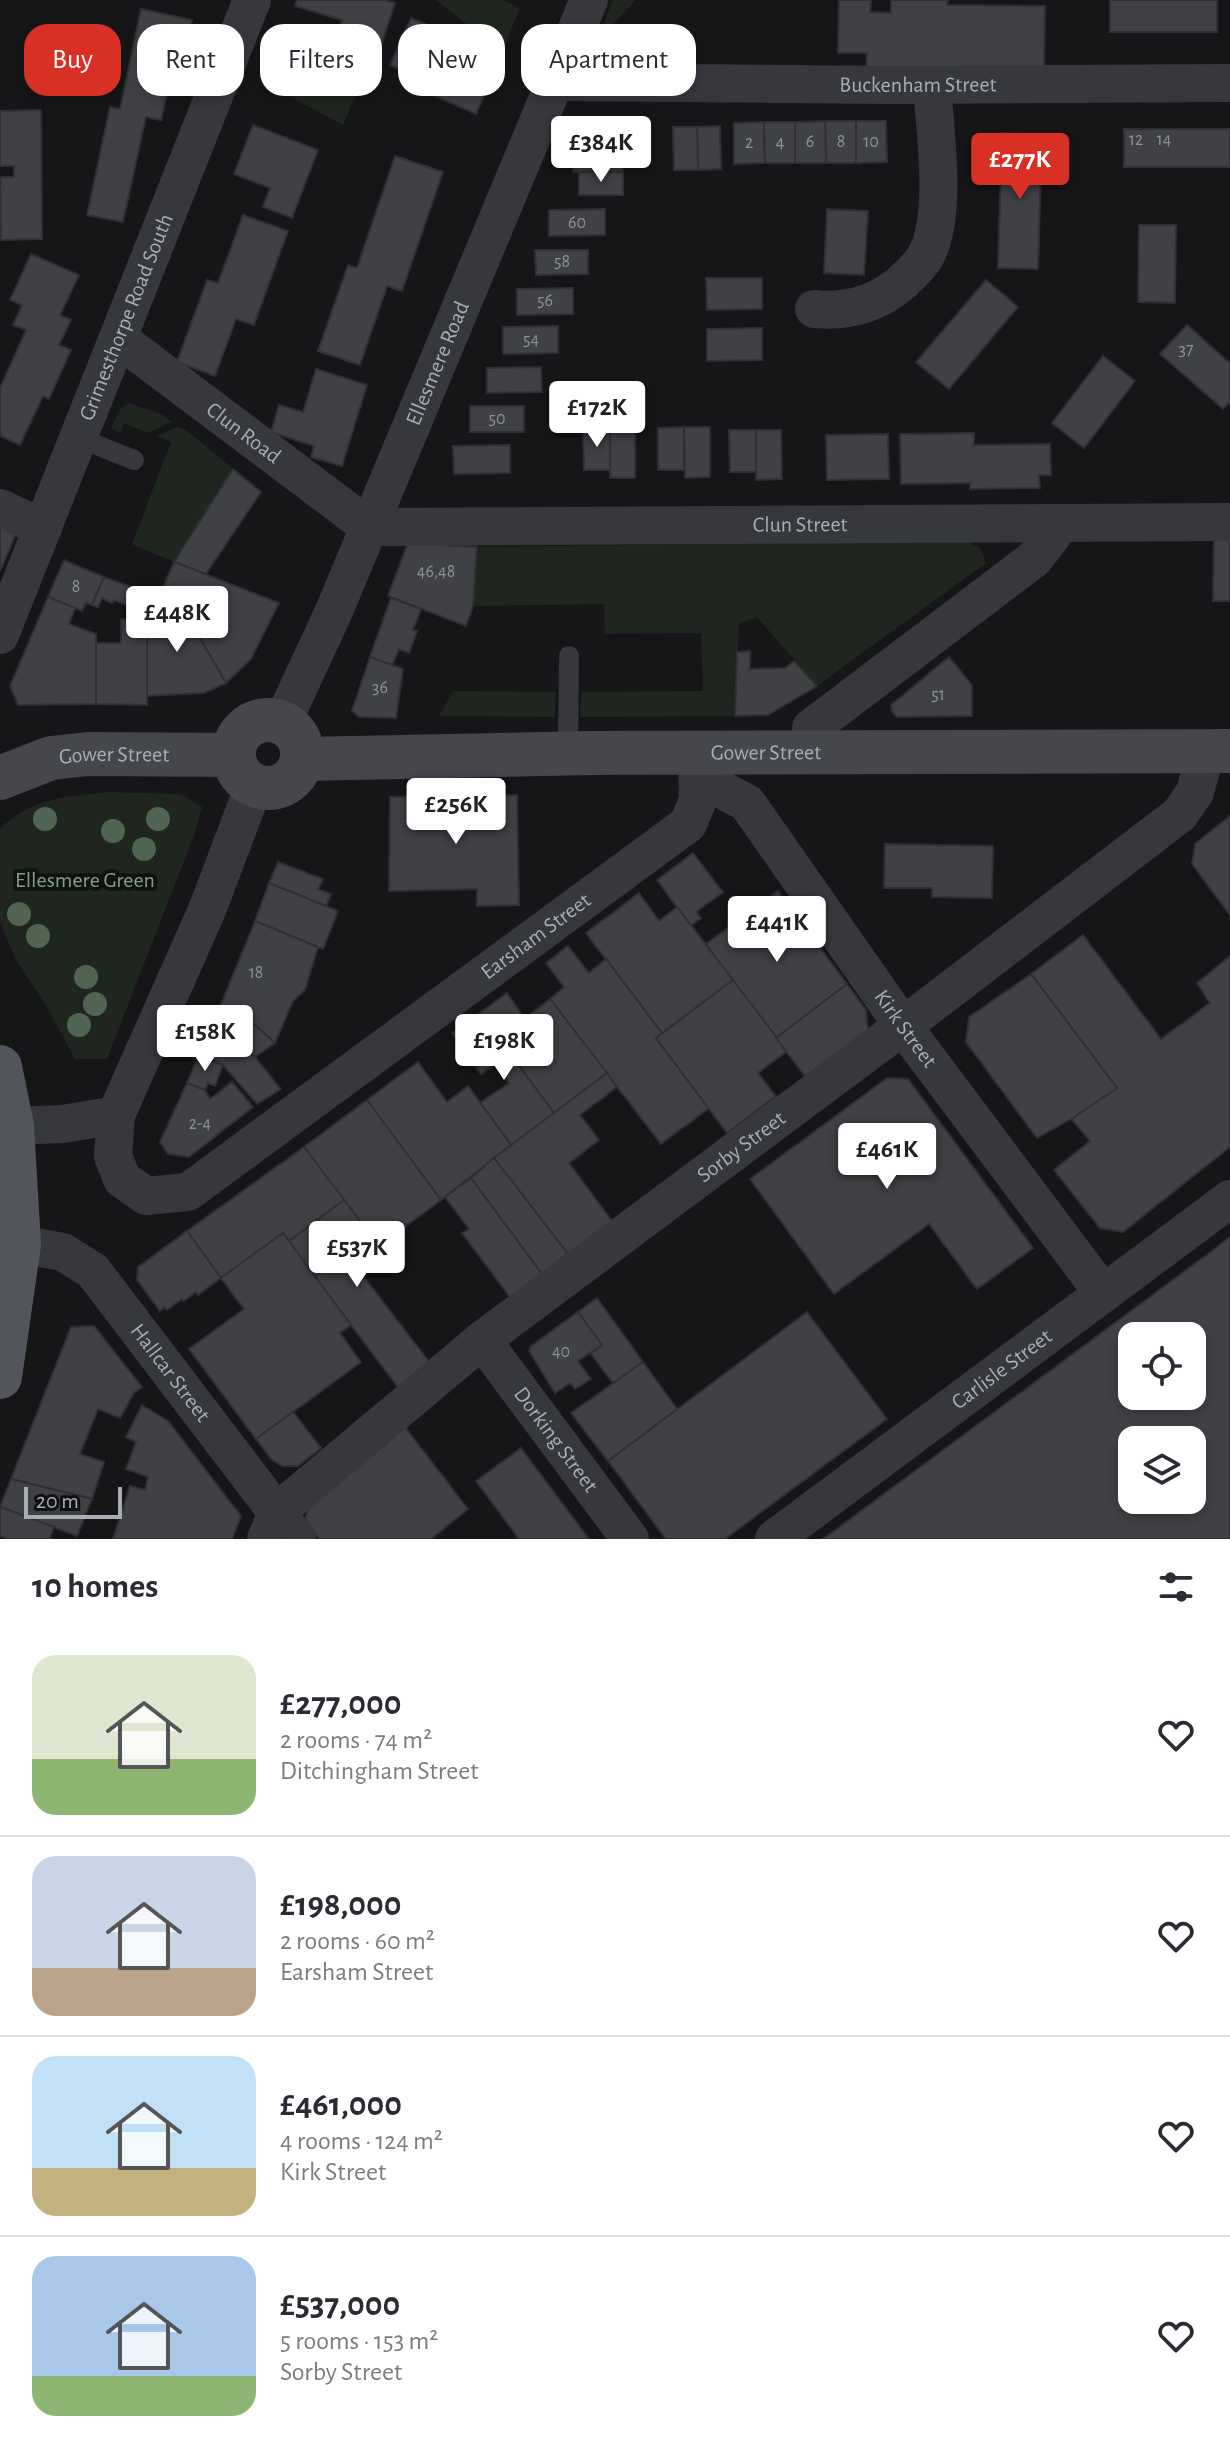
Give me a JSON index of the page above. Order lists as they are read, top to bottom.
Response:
{
  "streets": {
    "main road": ["Gower Street"],
    "street": [
      "Buckenham Street",
      "Grimesthorpe Road South",
      "Ellesmere Road",
      "Clun Road",
      "Clun Street",
      "Earsham Street",
      "Kirk Street",
      "Sorby Street",
      "Carlisle Street",
      "Hallcar Street",
      "Dorking Street"
    ]
  },
  "crossings": [
    ["Grimesthorpe Road South", "Clun Road"],
    ["Ellesmere Road", "Clun Road"],
    ["Ellesmere Road", "Clun Street"],
    ["Ellesmere Road", "Gower Street"],
    ["Clun Road", "Clun Street"],
    ["Gower Street", "Earsham Street"],
    ["Gower Street", "Kirk Street"],
    ["Gower Street", "Sorby Street"],
    ["Earsham Street", "Kirk Street"],
    ["Kirk Street", "Sorby Street"],
    ["Kirk Street", "Carlisle Street"],
    ["Sorby Street", "Hallcar Street"],
    ["Sorby Street", "Dorking Street"]
  ],
  "parks": ["Ellesmere Green"],
  "house_numbers": [
    "12",
    "14",
    "6",
    "8",
    "10",
    "2",
    "4",
    "60",
    "58",
    "56",
    "54",
    "37",
    "50",
    "46,48",
    "8",
    "36",
    "51",
    "18",
    "2-4",
    "40"
  ],
  "scale_bar": "20 m",
  "page": {
    "chip": [
      "Buy",
      "Rent",
      "Filters",
      "New",
      "Apartment"
    ],
    "price": [
      "£384K",
      "£277K",
      "£172K",
      "£448K",
      "£256K",
      "£441K",
      "£158K",
      "£198K",
      "£461K",
      "£537K"
    ],
    "scale": "20 m",
    "heading": "10 homes",
    "list": [
      {
        "name": "£277,000",
        "note": "2 rooms · 74 m² · Ditchingham Street"
      },
      {
        "name": "£198,000",
        "note": "2 rooms · 60 m² · Earsham Street"
      },
      {
        "name": "£461,000",
        "note": "4 rooms · 124 m² · Kirk Street"
      },
      {
        "name": "£537,000",
        "note": "5 rooms · 153 m² · Sorby Street"
      }
    ]
  }
}
